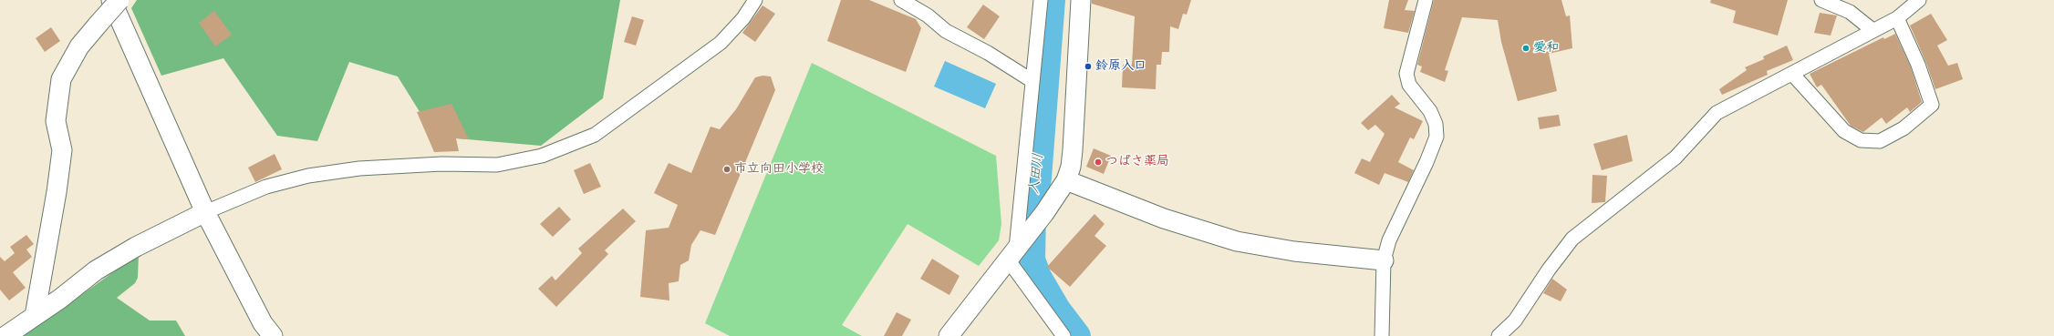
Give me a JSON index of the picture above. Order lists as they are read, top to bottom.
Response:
{
  "water": ["入田川"],
  "places": [
    "愛和",
    "鈴原入口",
    "つばさ薬局",
    "市立向田小学校"
  ]
}
